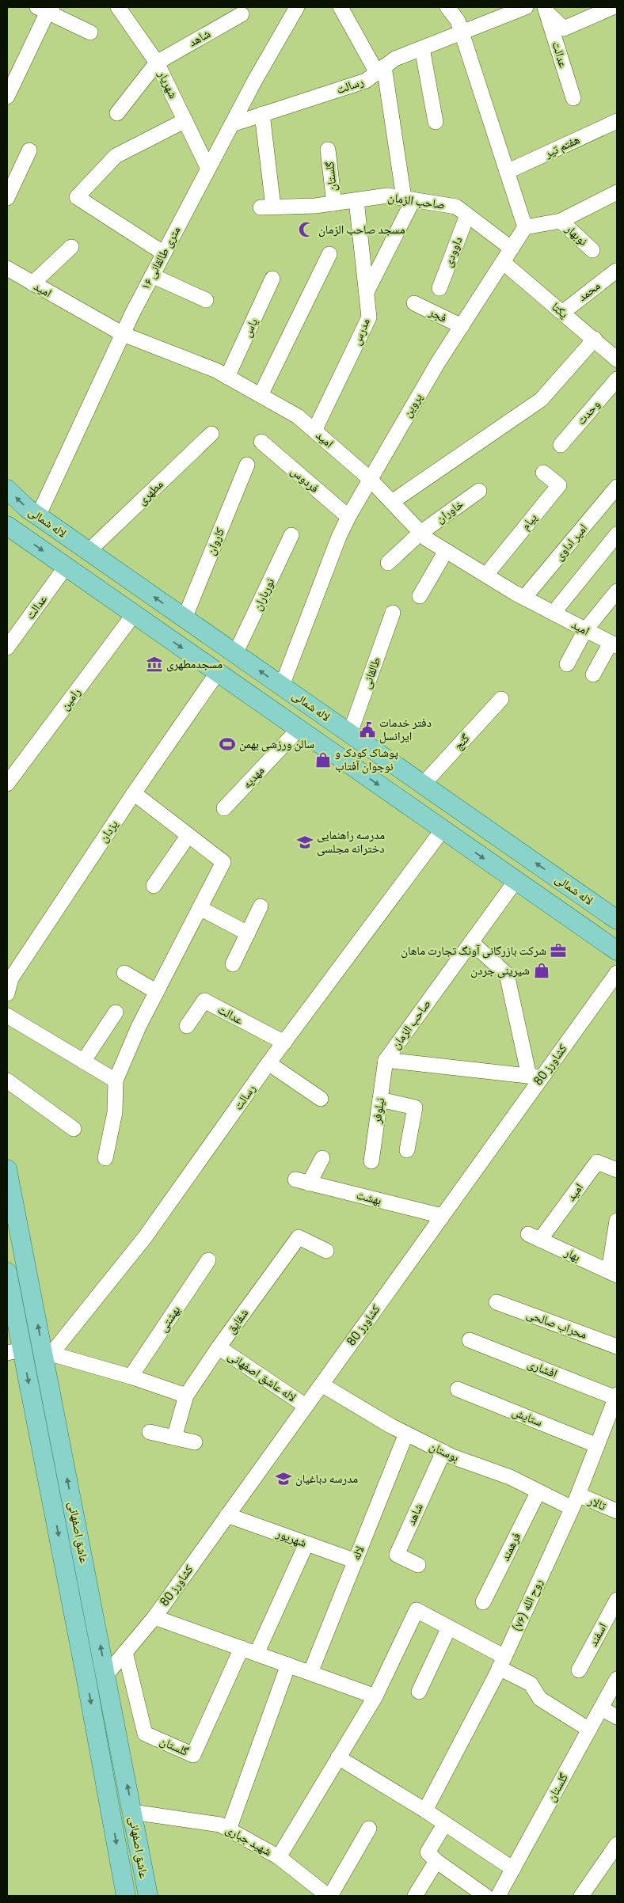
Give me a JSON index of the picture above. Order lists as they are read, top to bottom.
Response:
{
  "streets": {
    "main road": ["لاله شمالی", "عاشق اصفهانی"],
    "street": [
      "شاهد",
      "عدالت",
      "شهریار",
      "رسالت",
      "هفتم تیر",
      "گلستان",
      "صاحب الزمان",
      "نوبهار",
      "داوودی",
      "۱۶ متری طالقانی",
      "امید",
      "محمد",
      "یکتا",
      "فجر",
      "یاس",
      "مدرس",
      "پروین",
      "وحدت",
      "فردوس",
      "مطهری",
      "خاوران",
      "پیام",
      "کاروان",
      "امیر اداوی",
      "نورباران",
      "طالقانی",
      "رامین",
      "گنج",
      "مهدیه",
      "یزدان",
      "کشاورز 80",
      "نیلوفر",
      "بهشت",
      "بهار",
      "بهشتی",
      "شقایق",
      "محراب صالحی",
      "افشاری",
      "لاله عاشق اصفهانی",
      "ستایش",
      "بوستان",
      "تالار",
      "شهریور",
      "فرهمند",
      "لاله",
      "روح الله (۷۶)",
      "اسفند",
      "شهید جباری"
    ]
  },
  "crossings": [
    ["شاهد", "شهریار"],
    ["شاهد", "بوستان"],
    ["عدالت", "رسالت"],
    ["شهریار", "۱۶ متری طالقانی"],
    ["رسالت", "صاحب الزمان"],
    ["رسالت", "۱۶ متری طالقانی"],
    ["رسالت", "عاشق اصفهانی"],
    ["گلستان", "صاحب الزمان"],
    ["گلستان", "کشاورز 80"],
    ["صاحب الزمان", "داوودی"],
    ["صاحب الزمان", "مدرس"],
    ["صاحب الزمان", "پروین"],
    ["صاحب الزمان", "کشاورز 80"],
    ["صاحب الزمان", "نیلوفر"],
    ["۱۶ متری طالقانی", "امید"],
    ["۱۶ متری طالقانی", "لاله شمالی"],
    ["امید", "یاس"],
    ["امید", "مدرس"],
    ["امید", "پروین"],
    ["امید", "خاوران"],
    ["امید", "پیام"],
    ["امید", "امیر اداوی"],
    ["امید", "بهار"],
    ["محمد", "یکتا"],
    ["یکتا", "پروین"],
    ["فجر", "پروین"],
    ["پروین", "فردوس"],
    ["پروین", "لاله شمالی"],
    ["مطهری", "لاله شمالی"],
    ["لاله شمالی", "کاروان"],
    ["لاله شمالی", "نورباران"],
    ["لاله شمالی", "طالقانی"],
    ["لاله شمالی", "گنج"],
    ["کشاورز 80", "بهشت"],
    ["کشاورز 80", "لاله عاشق اصفهانی"],
    ["کشاورز 80", "بوستان"],
    ["کشاورز 80", "عاشق اصفهانی"],
    ["کشاورز 80", "شهریور"],
    ["شقایق", "لاله عاشق اصفهانی"],
    ["افشاری", "روح الله (۷۶)"],
    ["ستایش", "روح الله (۷۶)"],
    ["بوستان", "تالار"],
    ["بوستان", "فرهمند"],
    ["بوستان", "لاله"],
    ["بوستان", "روح الله (۷۶)"],
    ["تالار", "روح الله (۷۶)"],
    ["عاشق اصفهانی", "شهید جباری"],
    ["شهریور", "لاله"]
  ],
  "places": {
    "mosque": ["مسجد صاحب الزمان"],
    "museum": ["مسجدمطهری"],
    "public building": ["دفتر خدمات ایرانسل"],
    "sports": ["سالن ورزشی بهمن"],
    "shop": ["پوشاک کودک و نوجوان آفتاب", "شیرینی جردن"],
    "school or university": ["مدرسه راهنمایی دخترانه مجلسی", "مدرسه دباغیان"],
    "office": ["شرکت بازرگانی آونگ تجارت ماهان"]
  }
}
